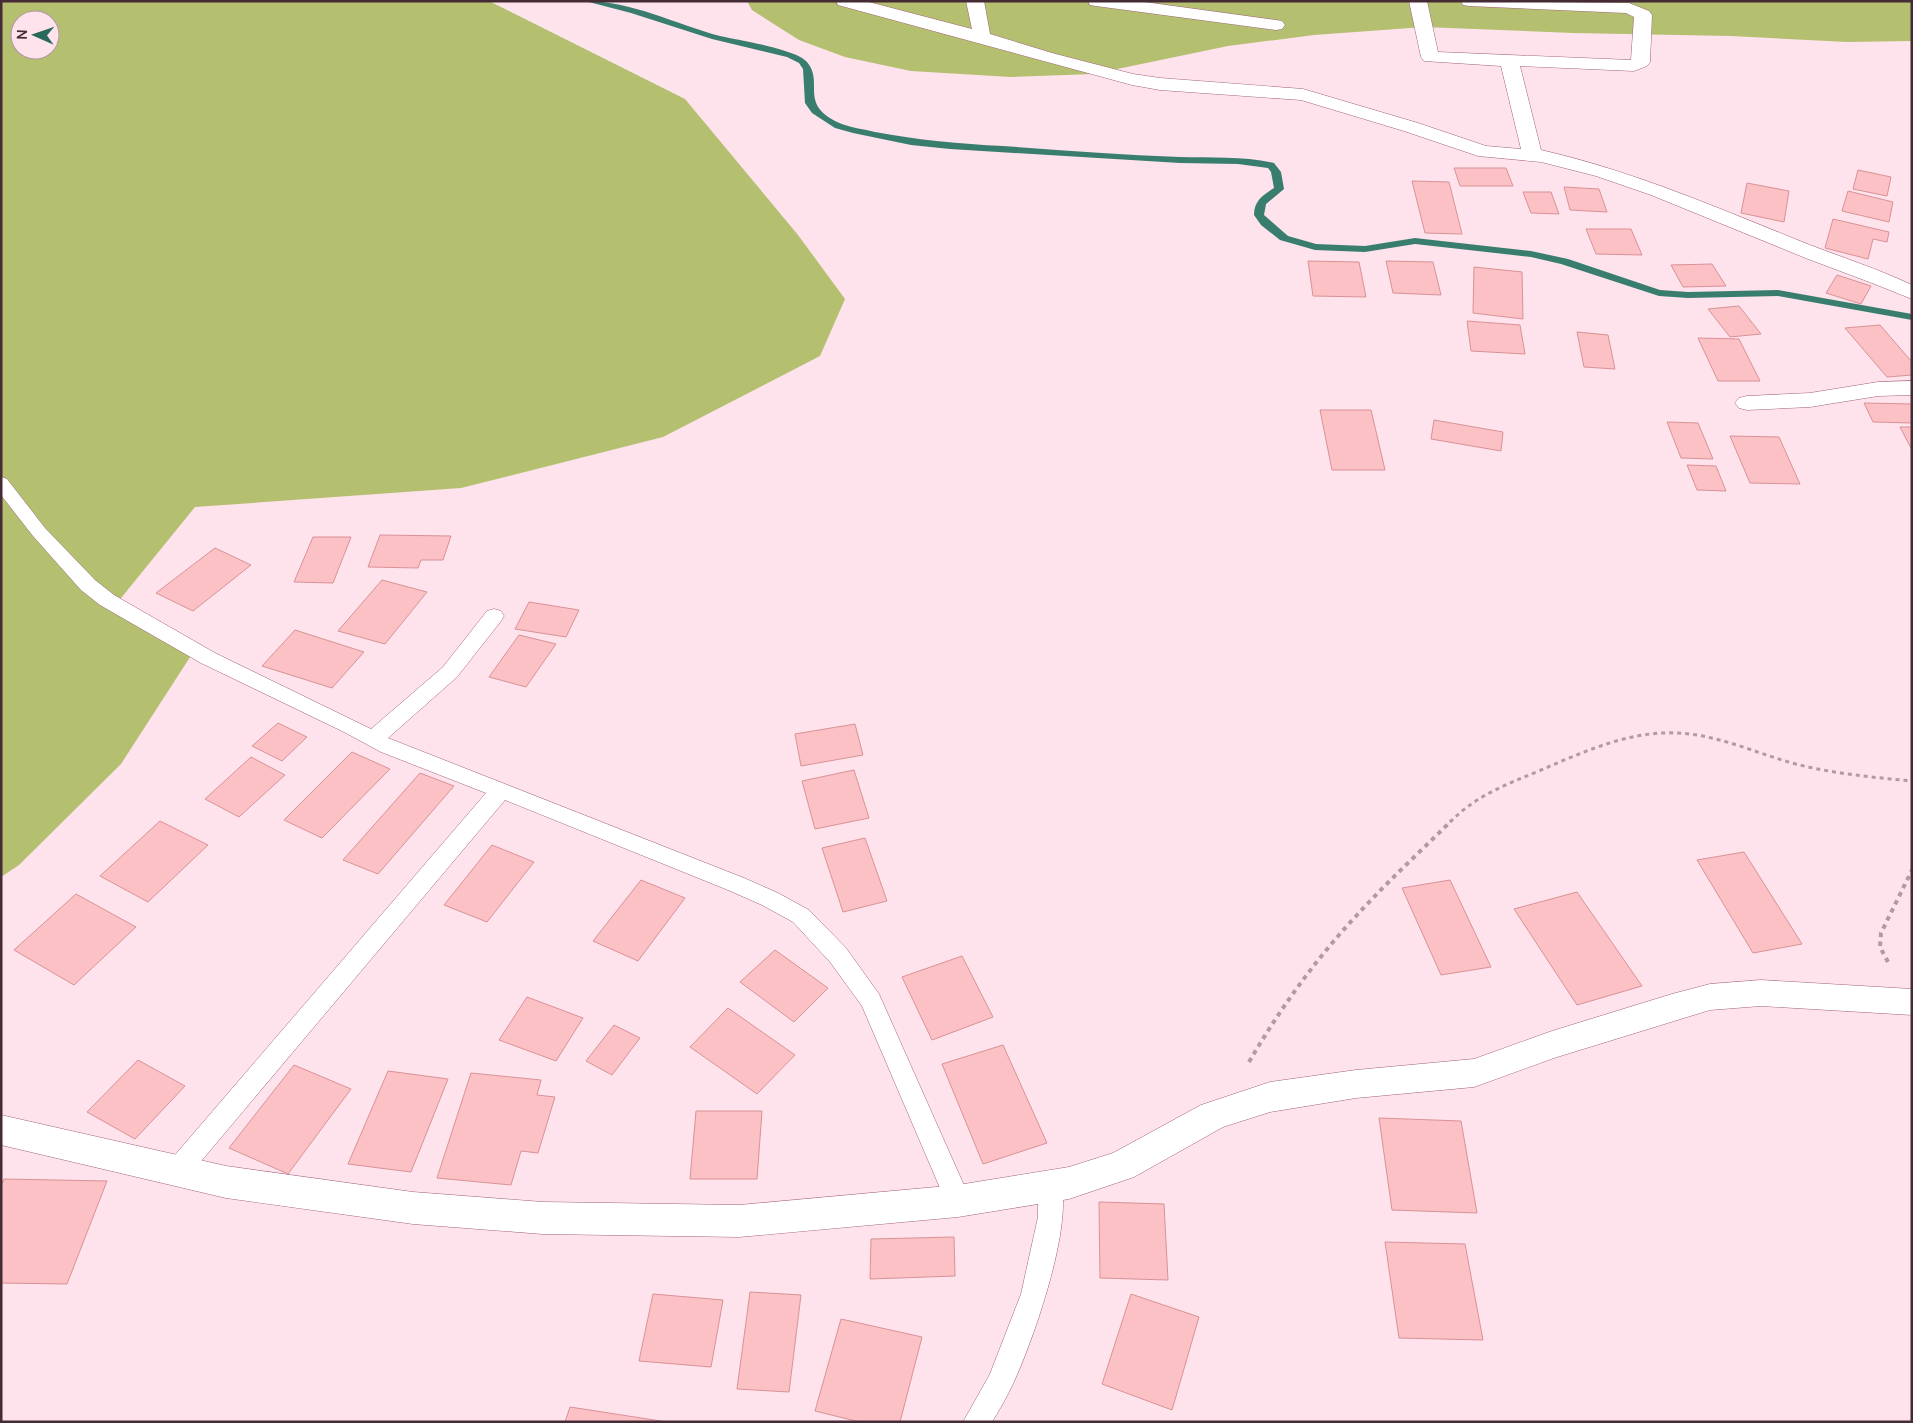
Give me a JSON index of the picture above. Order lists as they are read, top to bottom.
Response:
{
  "north": "left"
}
